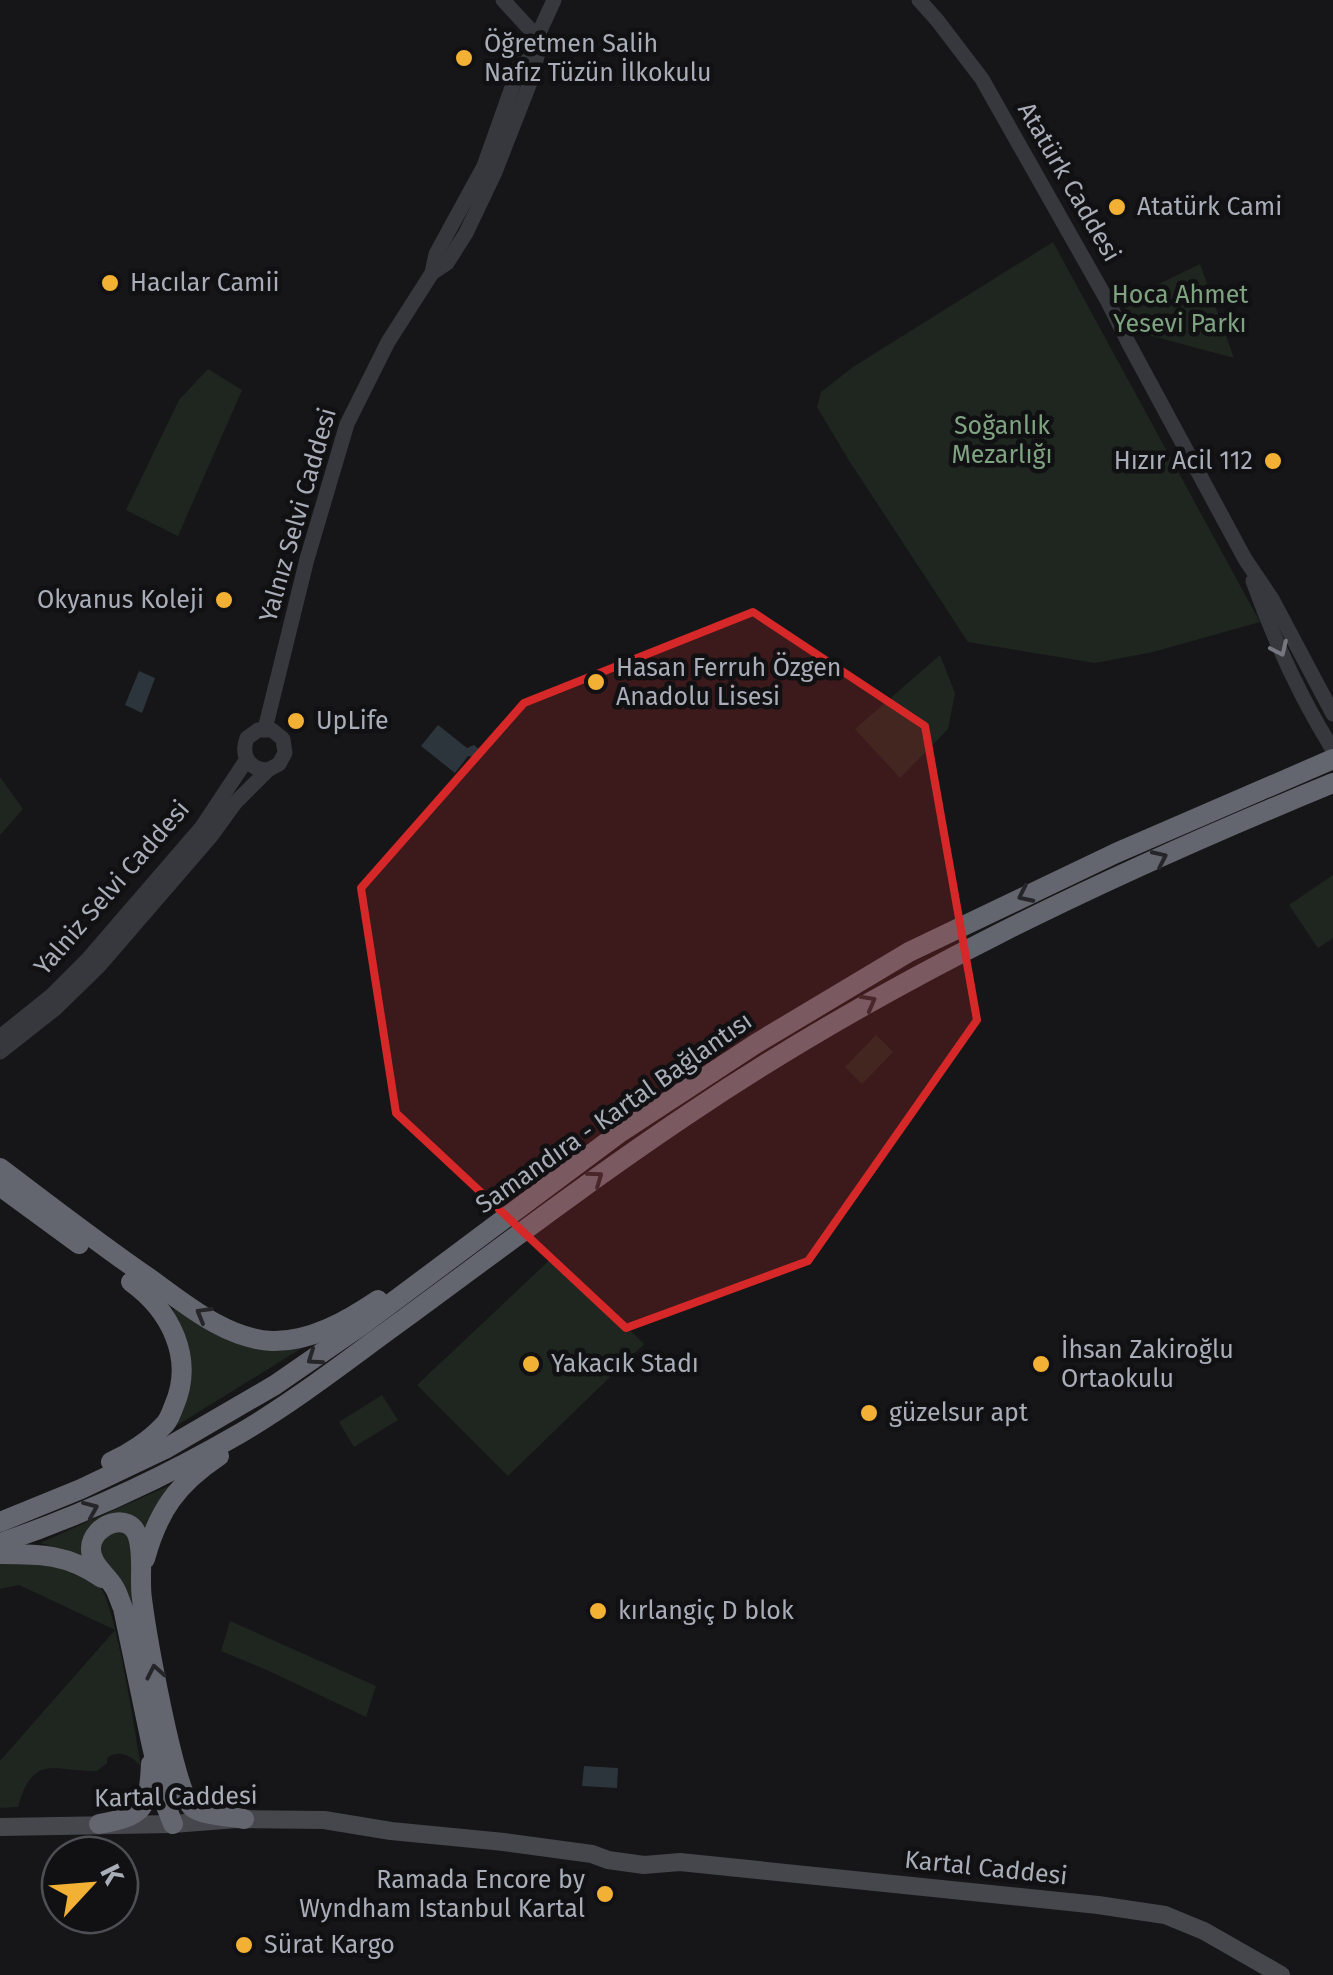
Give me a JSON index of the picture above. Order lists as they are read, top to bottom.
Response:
{
  "streets": {
    "highway": ["Samandıra - Kartal Bağlantısı"],
    "main road": ["Kartal Caddesi"],
    "street": ["Atatürk Caddesi", "Yalnız Selvi Caddesi", "Yalniz Selvi Caddesi"]
  },
  "crossings": [
    ["Yalnız Selvi Caddesi", "Yalniz Selvi Caddesi"]
  ],
  "parks": ["Hoca Ahmet Yesevi Parkı", "Soğanlık Mezarlığı"],
  "places": [
    "Öğretmen Salih Nafız Tüzün İlkokulu",
    "Atatürk Cami",
    "Hacılar Camii",
    "Hızır Acil 112",
    "Okyanus Koleji",
    "Hasan Ferruh Özgen Anadolu Lisesi",
    "UpLife",
    "Yakacık Stadı",
    "İhsan Zakiroğlu Ortaokulu",
    "güzelsur apt",
    "kırlangiç D blok",
    "Ramada Encore by Wyndham Istanbul Kartal",
    "Sürat Kargo"
  ],
  "north": "top right"
}
